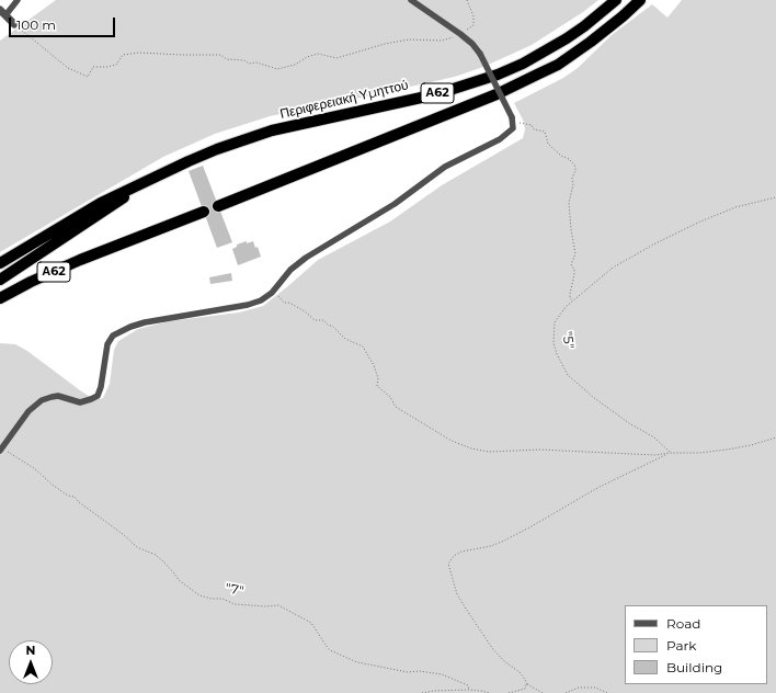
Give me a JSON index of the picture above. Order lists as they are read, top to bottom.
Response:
{
  "streets": {
    "highway": ["Α62", "Περιφερειακή Υμηττού"],
    "path": ["\"5\"", "\"7\""]
  },
  "legend": ["Road", "Park", "Building"],
  "scale_bar": "100 m",
  "north": "top"
}
